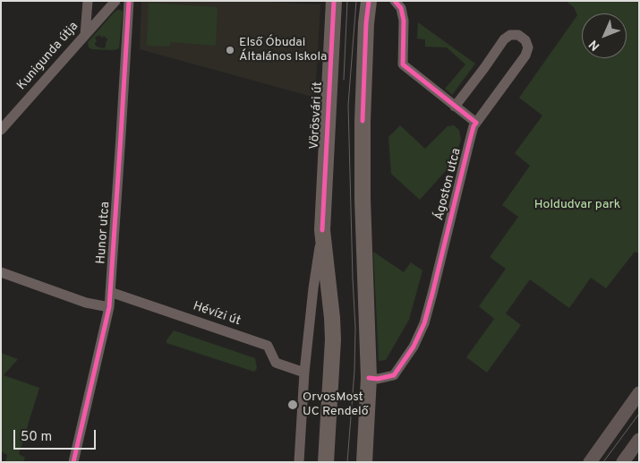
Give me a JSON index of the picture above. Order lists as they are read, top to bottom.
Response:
{
  "streets": {
    "main road": ["Vörösvári út"],
    "street": [
      "Kunigunda útja",
      "Ágoston utca",
      "Hunor utca",
      "Hévízi út"
    ]
  },
  "crossings": [
    ["Vörösvári út", "Hévízi út"],
    ["Hunor utca", "Hévízi út"]
  ],
  "parks": ["Holdudvar park"],
  "places": ["Első Óbudai Általános Iskola", "OrvosMost UC Rendelő"],
  "scale_bar": "50 m",
  "north": "bottom left"
}
